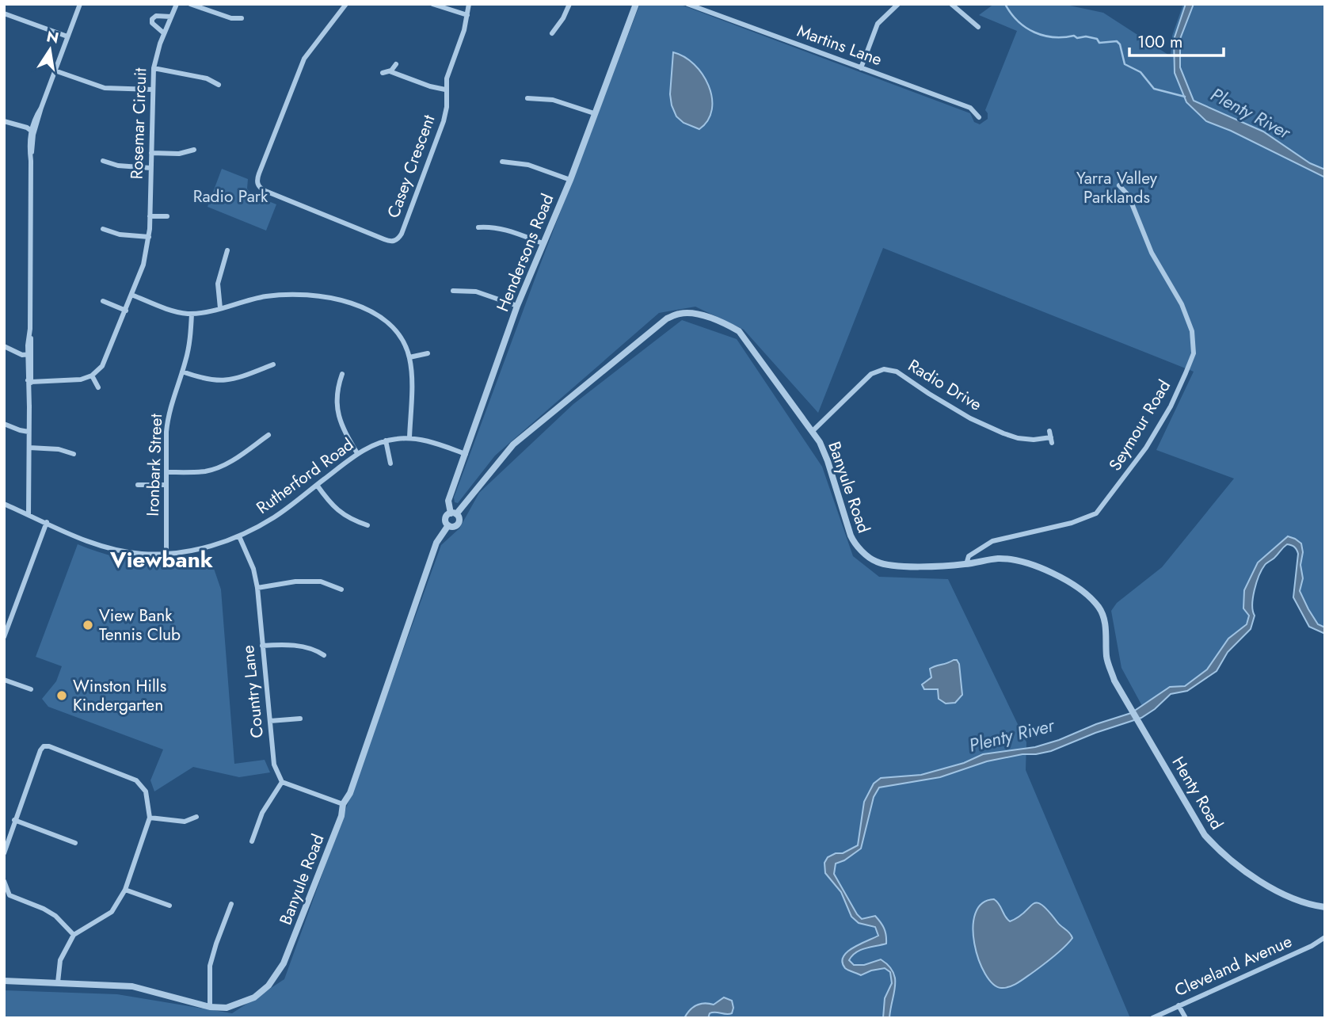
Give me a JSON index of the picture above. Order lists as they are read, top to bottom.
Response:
{
  "streets": {
    "street": [
      "Martins Lane",
      "Rosemar Circuit",
      "Casey Crescent",
      "Hendersons Road",
      "Radio Drive",
      "Seymour Road",
      "Ironbark Street",
      "Rutherford Road",
      "Banyule Road",
      "Country Lane",
      "Henty Road",
      "Cleveland Avenue"
    ]
  },
  "crossings": [
    ["Hendersons Road", "Rutherford Road"],
    ["Hendersons Road", "Banyule Road"],
    ["Radio Drive", "Banyule Road"],
    ["Seymour Road", "Banyule Road"],
    ["Ironbark Street", "Rutherford Road"],
    ["Rutherford Road", "Country Lane"],
    ["Banyule Road", "Henty Road"]
  ],
  "districts": ["Viewbank"],
  "water": ["Plenty River"],
  "parks": ["Yarra Valley Parklands", "Radio Park"],
  "places": ["View Bank Tennis Club", "Winston Hills Kindergarten"],
  "scale_bar": "100 m",
  "north": "top"
}
